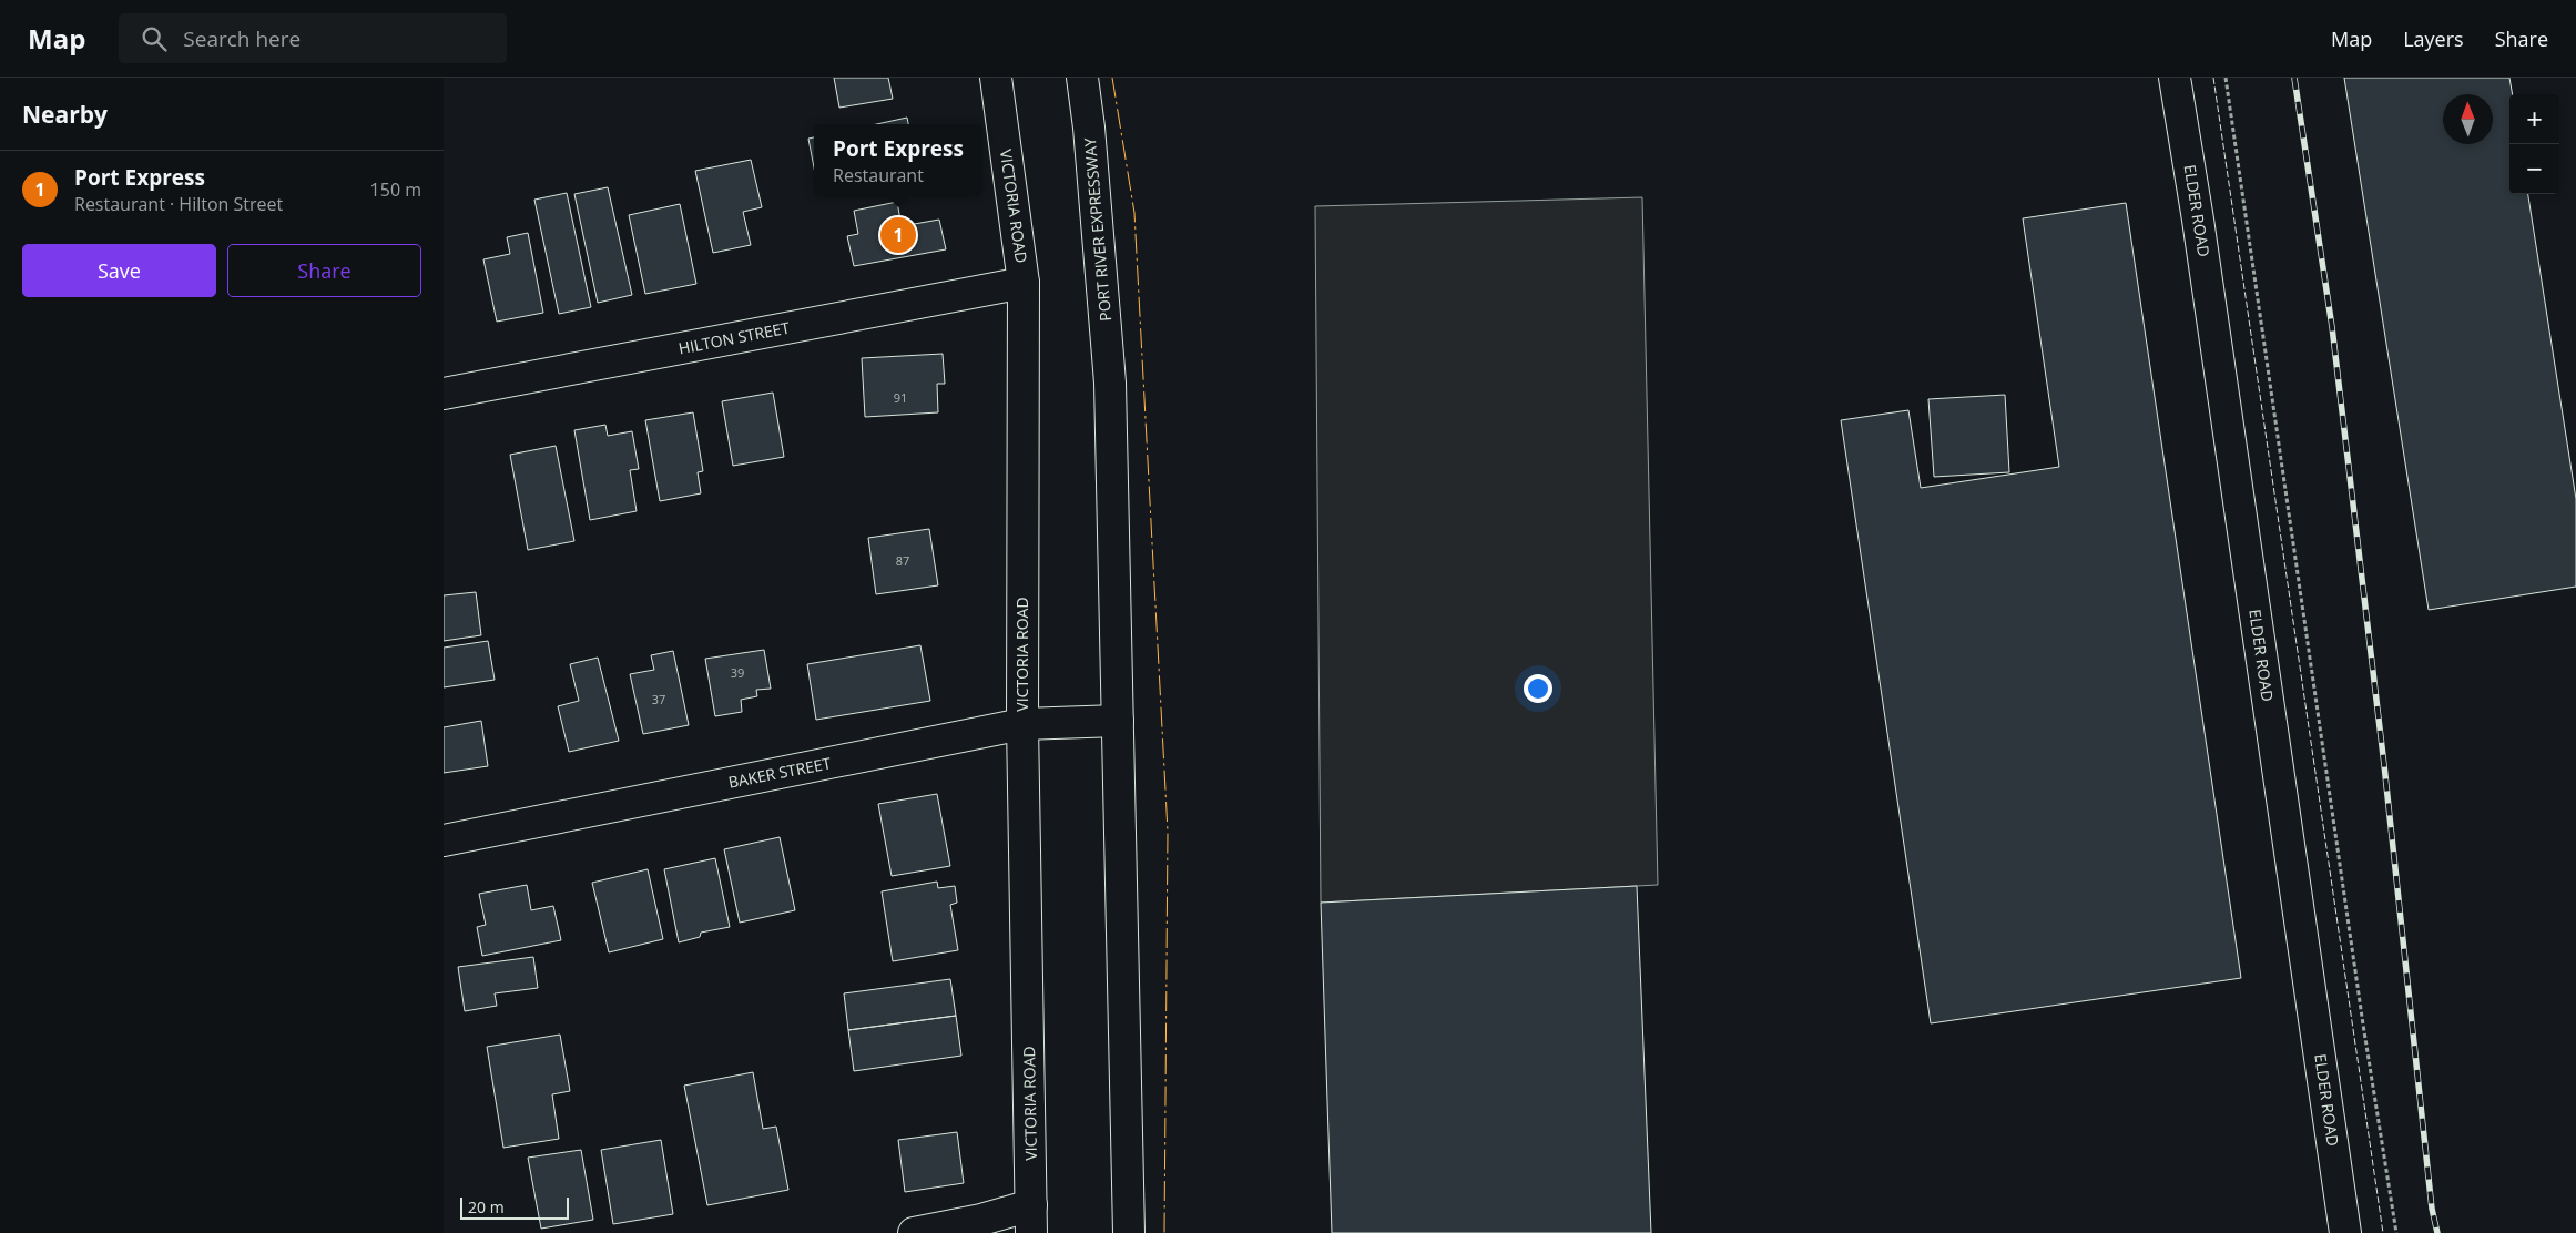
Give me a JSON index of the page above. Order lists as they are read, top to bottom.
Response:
{
  "streets": {
    "main road": [
      "VICTORIA ROAD",
      "ELDER ROAD",
      "PORT RIVER EXPRESSWAY",
      "HILTON STREET",
      "BAKER STREET"
    ]
  },
  "crossings": [
    ["VICTORIA ROAD", "HILTON STREET"],
    ["VICTORIA ROAD", "BAKER STREET"],
    ["PORT RIVER EXPRESSWAY", "BAKER STREET"]
  ],
  "house_numbers": [
    "91",
    "87",
    "39",
    "37"
  ],
  "scale_bar": "20 m",
  "north": "top",
  "page": {
    "header": "Map",
    "search": "Search here",
    "nav": ["Map", "Layers", "Share"],
    "heading": "Nearby",
    "map_buttons": ["+", "−"],
    "popup": ["Port Express", "Restaurant"],
    "list": [
      {
        "mark": "1",
        "name": "Port Express",
        "note": "Restaurant · Hilton Street",
        "value": "150 m"
      }
    ],
    "pins": "1",
    "buttons": ["Save", "Share"],
    "scale": "20 m"
  }
}
